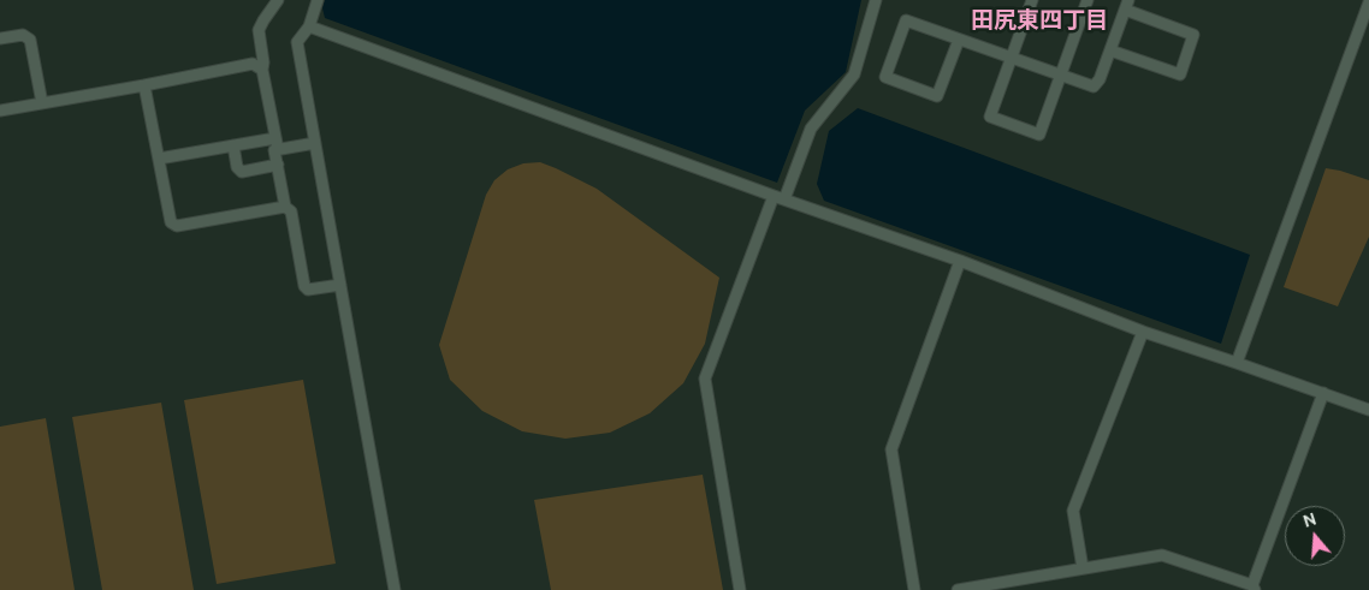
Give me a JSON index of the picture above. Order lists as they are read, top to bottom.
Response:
{
  "districts": ["田尻東四丁目"],
  "north": "top"
}
